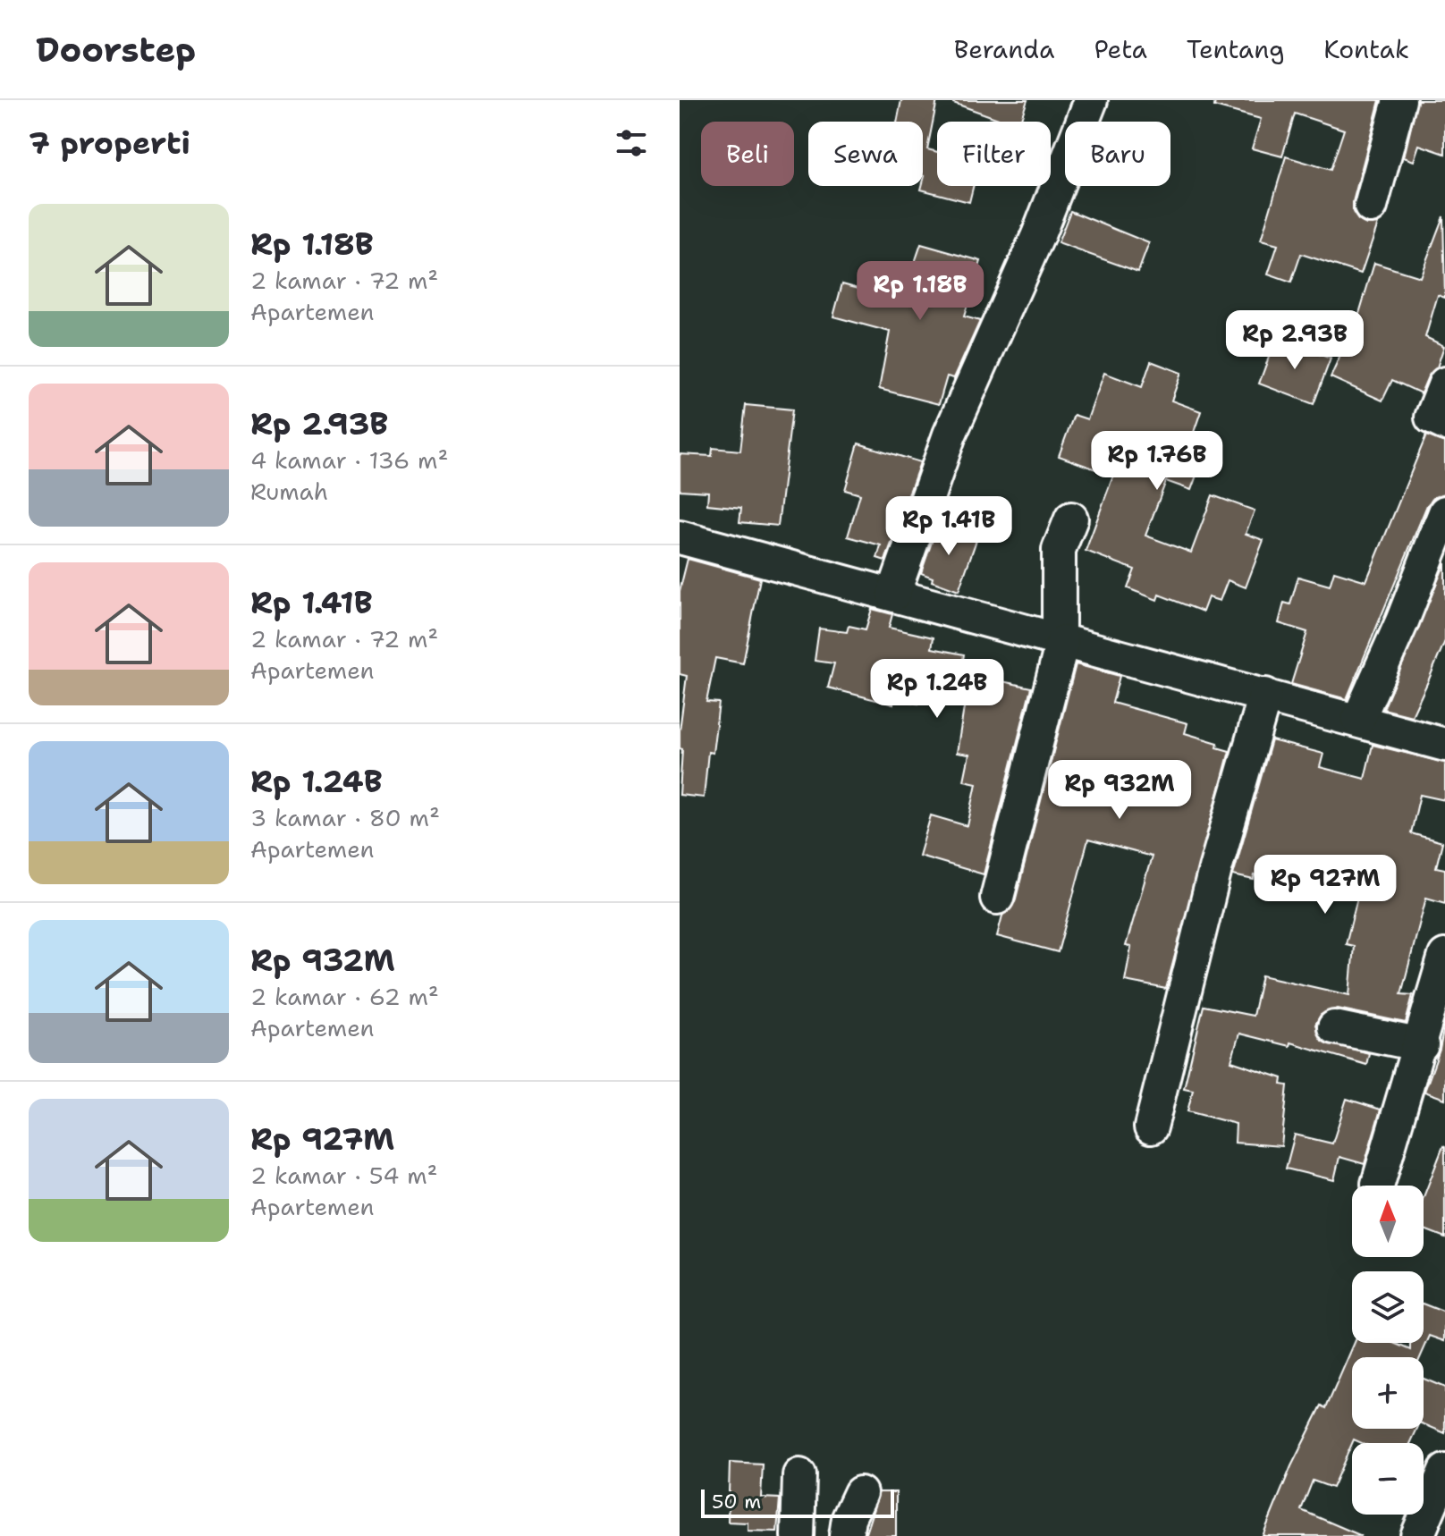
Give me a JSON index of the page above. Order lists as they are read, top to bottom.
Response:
{
  "scale_bar": "50 m",
  "north": "top",
  "page": {
    "header": "Doorstep",
    "nav": [
      "Beranda",
      "Peta",
      "Tentang",
      "Kontak"
    ],
    "heading": "7 properti",
    "chip": [
      "Beli",
      "Sewa",
      "Filter",
      "Baru"
    ],
    "list": [
      {
        "name": "Rp 1.18B",
        "note": "2 kamar · 72 m² · Apartemen"
      },
      {
        "name": "Rp 2.93B",
        "note": "4 kamar · 136 m² · Rumah"
      },
      {
        "name": "Rp 1.41B",
        "note": "2 kamar · 72 m² · Apartemen"
      },
      {
        "name": "Rp 1.24B",
        "note": "3 kamar · 80 m² · Apartemen"
      },
      {
        "name": "Rp 932M",
        "note": "2 kamar · 62 m² · Apartemen"
      },
      {
        "name": "Rp 927M",
        "note": "2 kamar · 54 m² · Apartemen"
      }
    ],
    "price": [
      "Rp 1.18B",
      "Rp 2.93B",
      "Rp 1.76B",
      "Rp 1.41B",
      "Rp 1.24B",
      "Rp 932M",
      "Rp 927M"
    ],
    "map_buttons": ["+", "−"],
    "scale": "50 m"
  }
}
